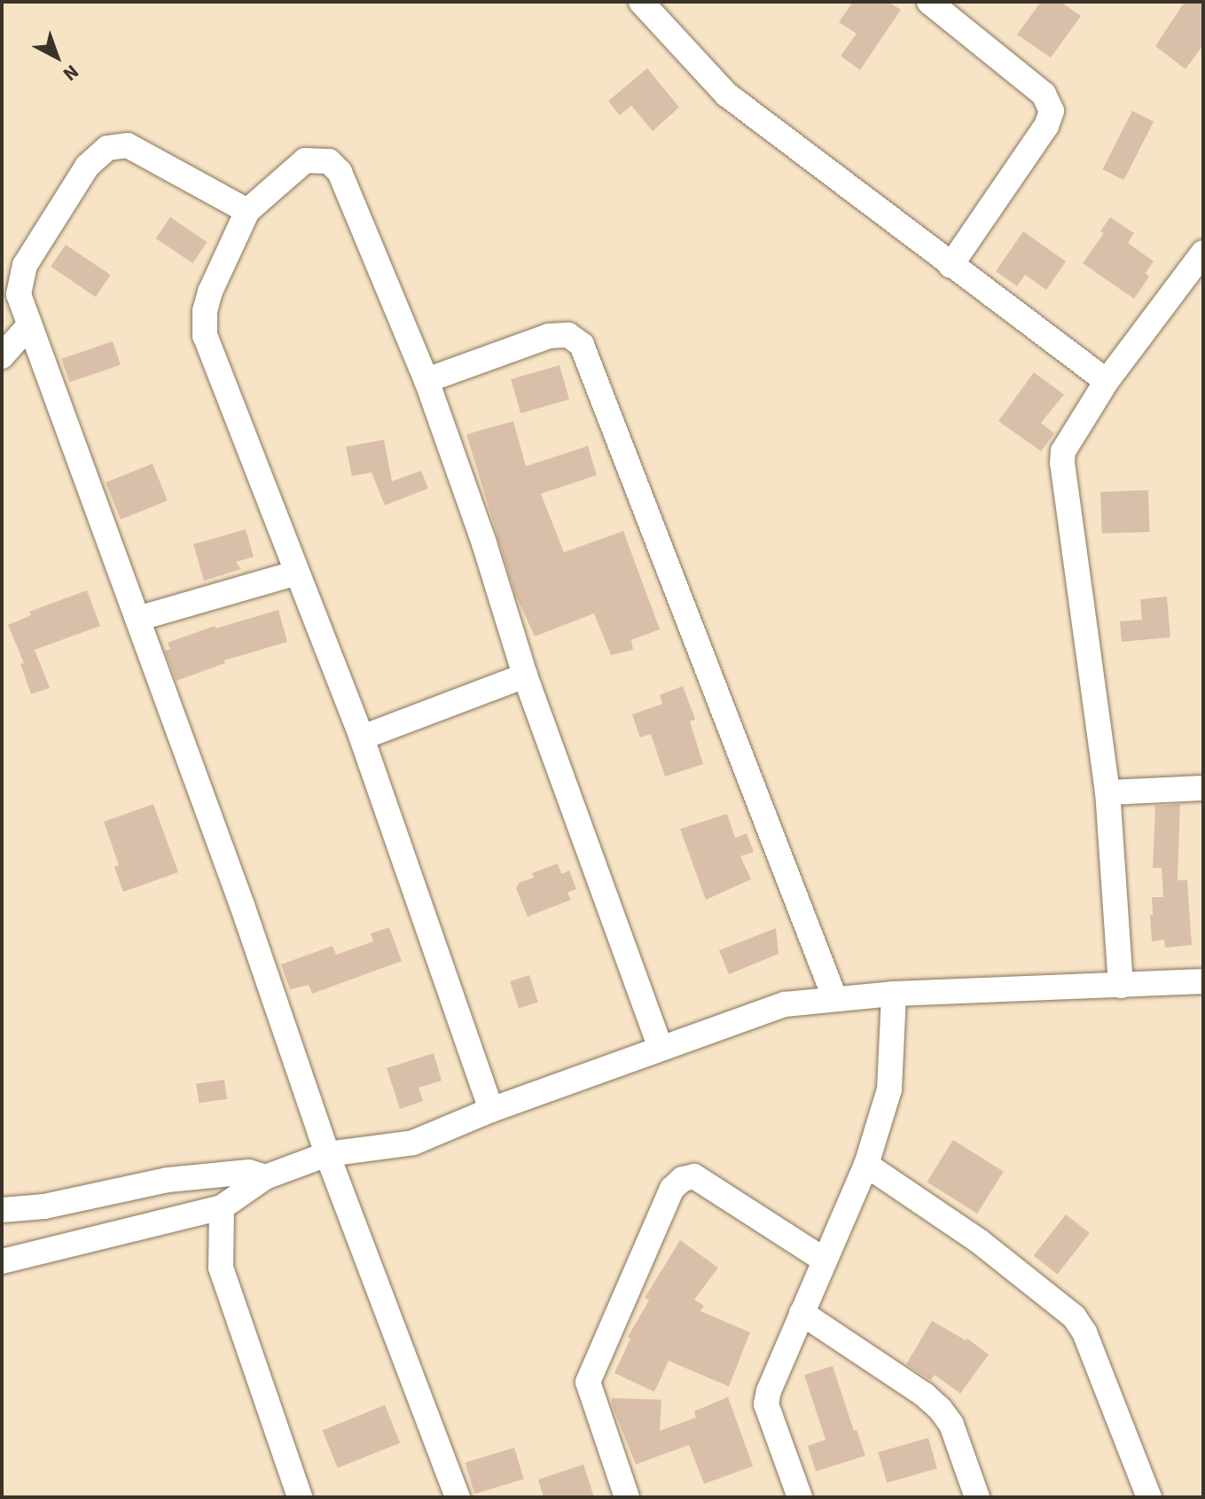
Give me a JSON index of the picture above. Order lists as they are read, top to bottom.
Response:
{
  "north": "bottom right"
}
